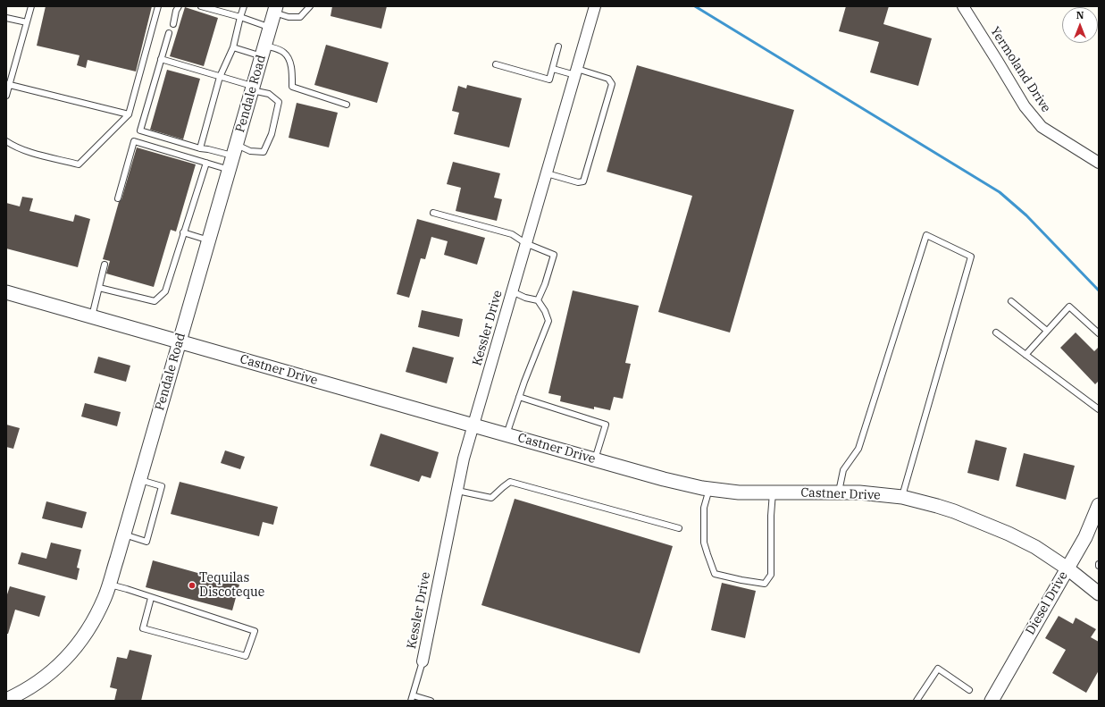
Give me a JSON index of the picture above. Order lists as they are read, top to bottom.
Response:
{
  "streets": {
    "street": [
      "Yermoland Drive",
      "Pendale Road",
      "Kessler Drive",
      "Castner Drive",
      "Diesel Drive"
    ]
  },
  "crossings": [
    ["Pendale Road", "Castner Drive"],
    ["Kessler Drive", "Castner Drive"],
    ["Castner Drive", "Diesel Drive"]
  ],
  "places": ["Tequilas Discoteque"],
  "north": "top"
}
